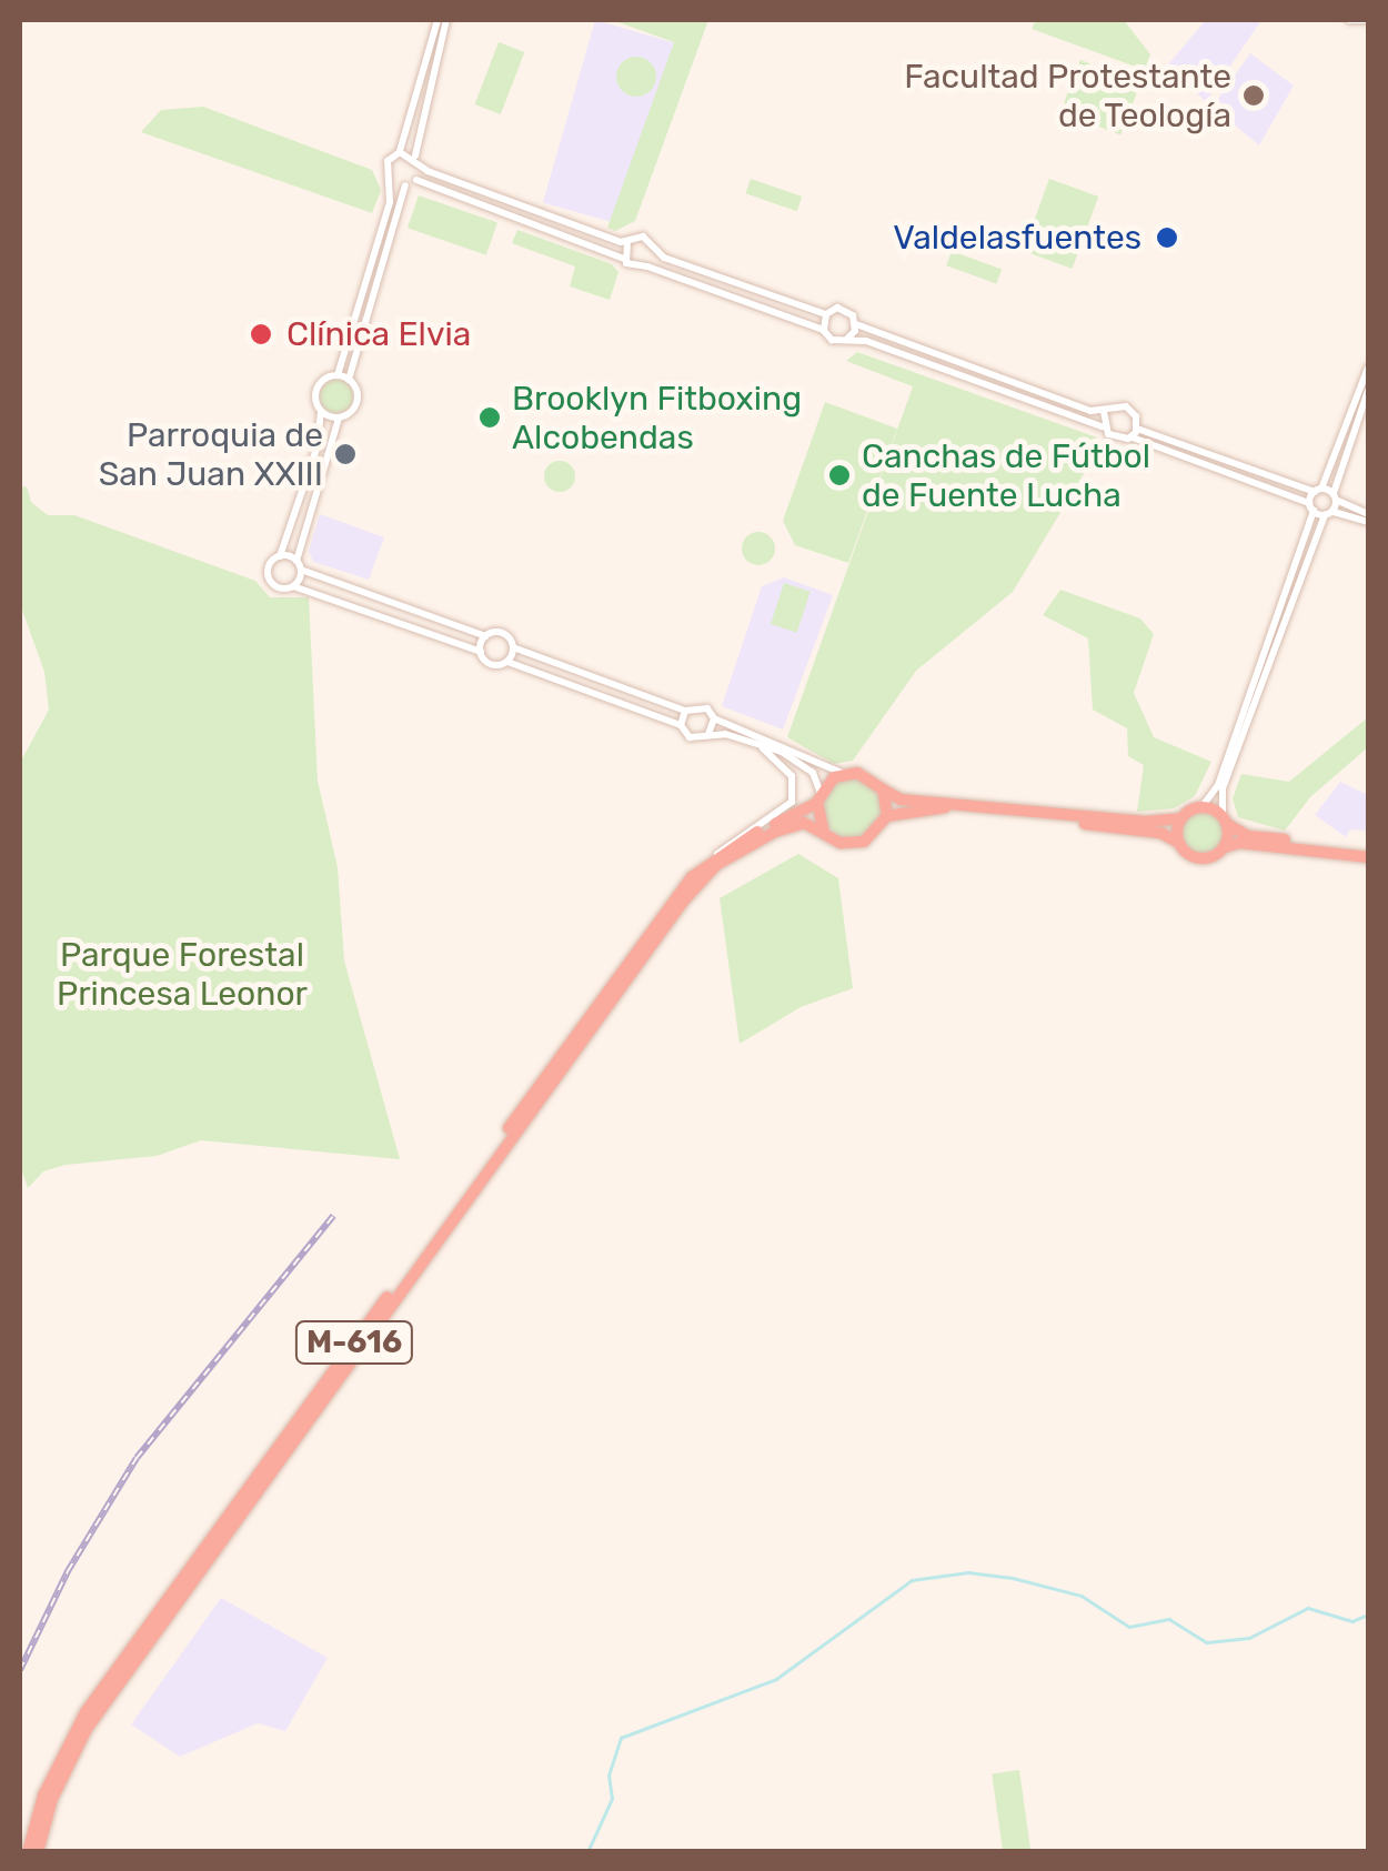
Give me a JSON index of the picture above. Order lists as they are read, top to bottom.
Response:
{
  "streets": {
    "highway": ["M-616"]
  },
  "parks": ["Parque Forestal Princesa Leonor"],
  "places": [
    "Facultad Protestante de Teología",
    "Valdelasfuentes",
    "Clínica Elvia",
    "Brooklyn Fitboxing Alcobendas",
    "Parroquia de San Juan XXIII",
    "Canchas de Fútbol de Fuente Lucha"
  ]
}
